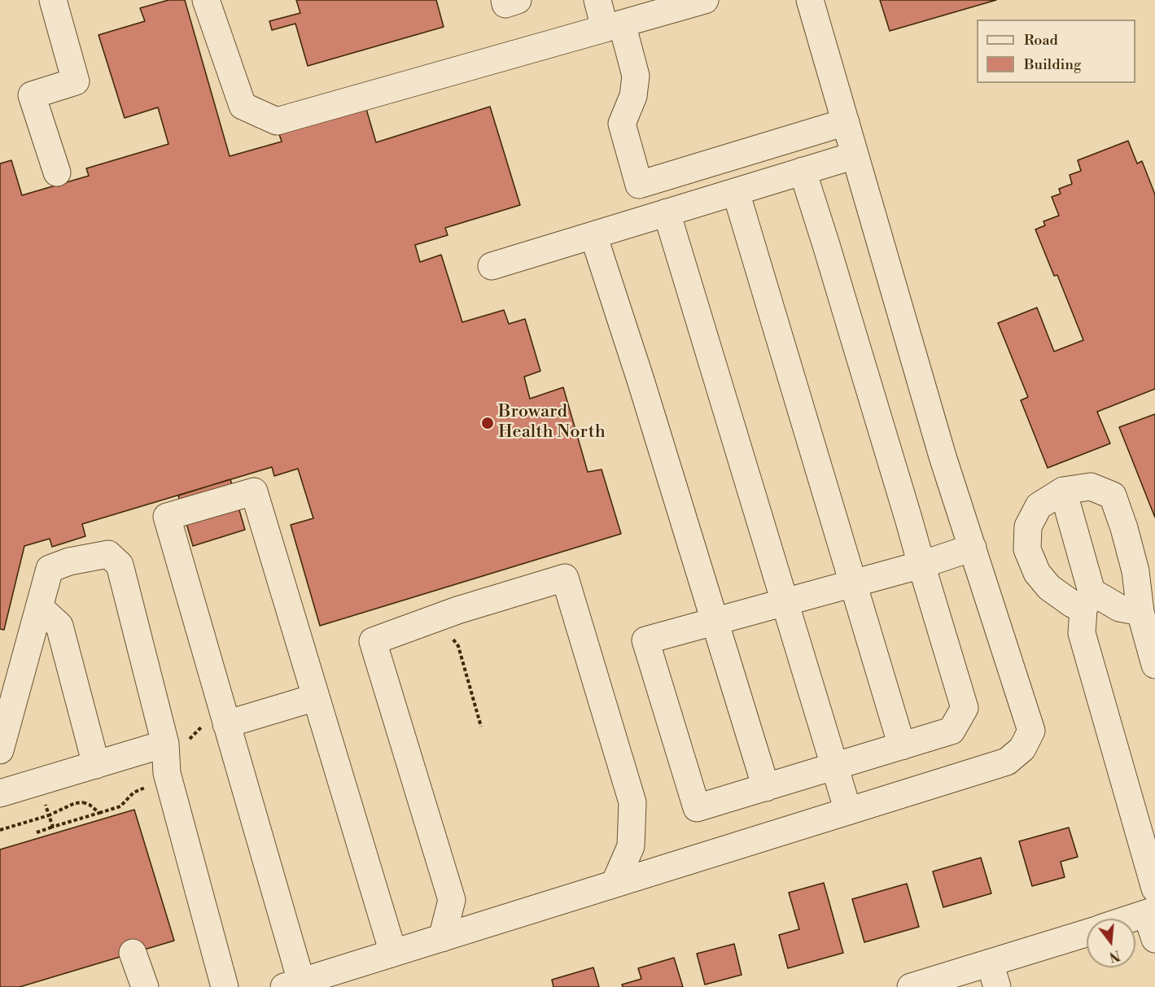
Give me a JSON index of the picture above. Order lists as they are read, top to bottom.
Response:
{
  "places": ["Broward Health North"],
  "legend": ["Road", "Building"],
  "north": "bottom"
}
